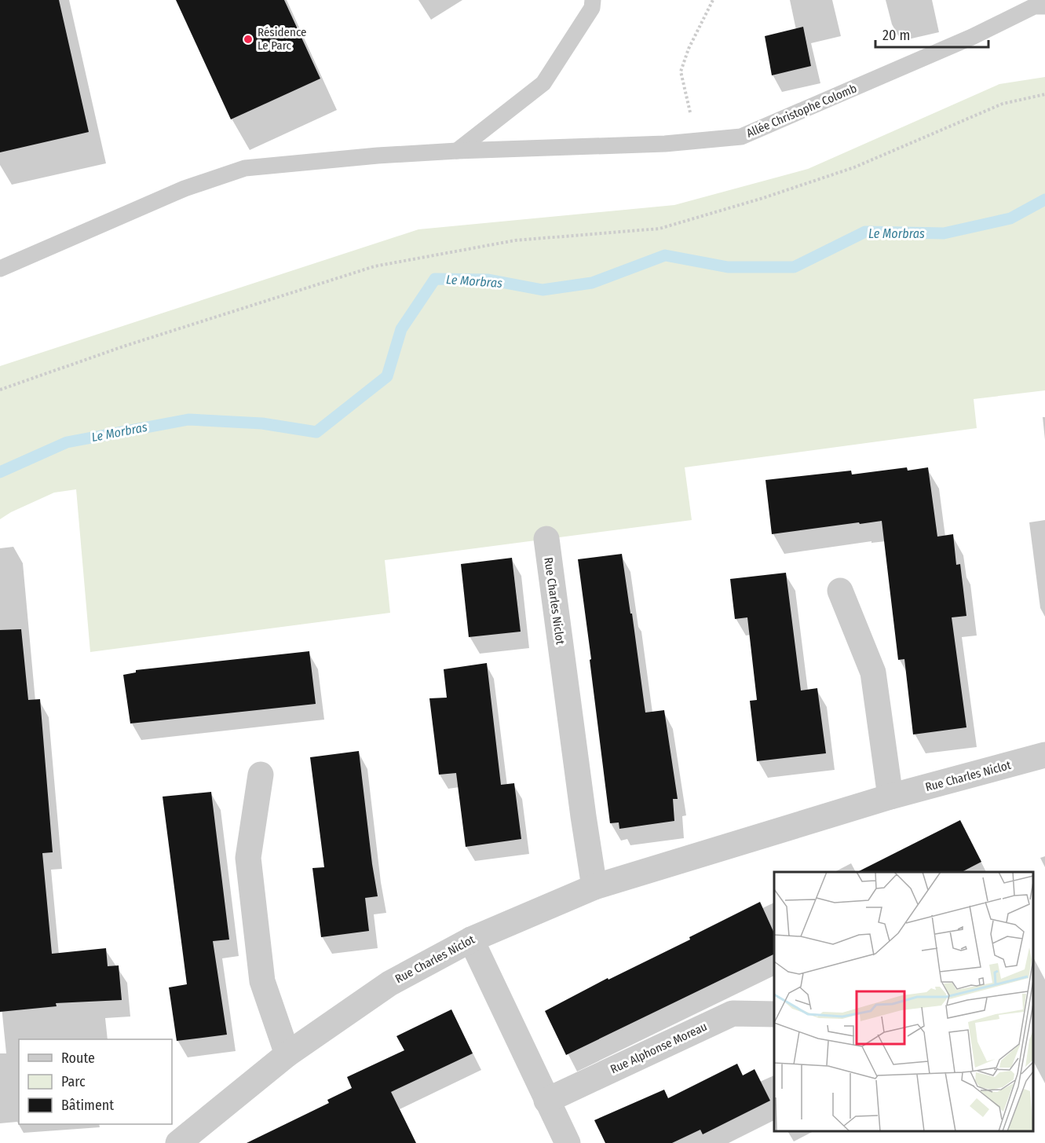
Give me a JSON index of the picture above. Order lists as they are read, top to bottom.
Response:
{
  "streets": {
    "street": ["Rue Charles Niclot", "Rue Alphonse Moreau"],
    "lane": ["Allée Christophe Colomb"]
  },
  "water": ["Le Morbras"],
  "places": ["Résidence Le Parc"],
  "legend": ["Route", "Parc", "Bâtiment"],
  "scale_bar": "20 m"
}
